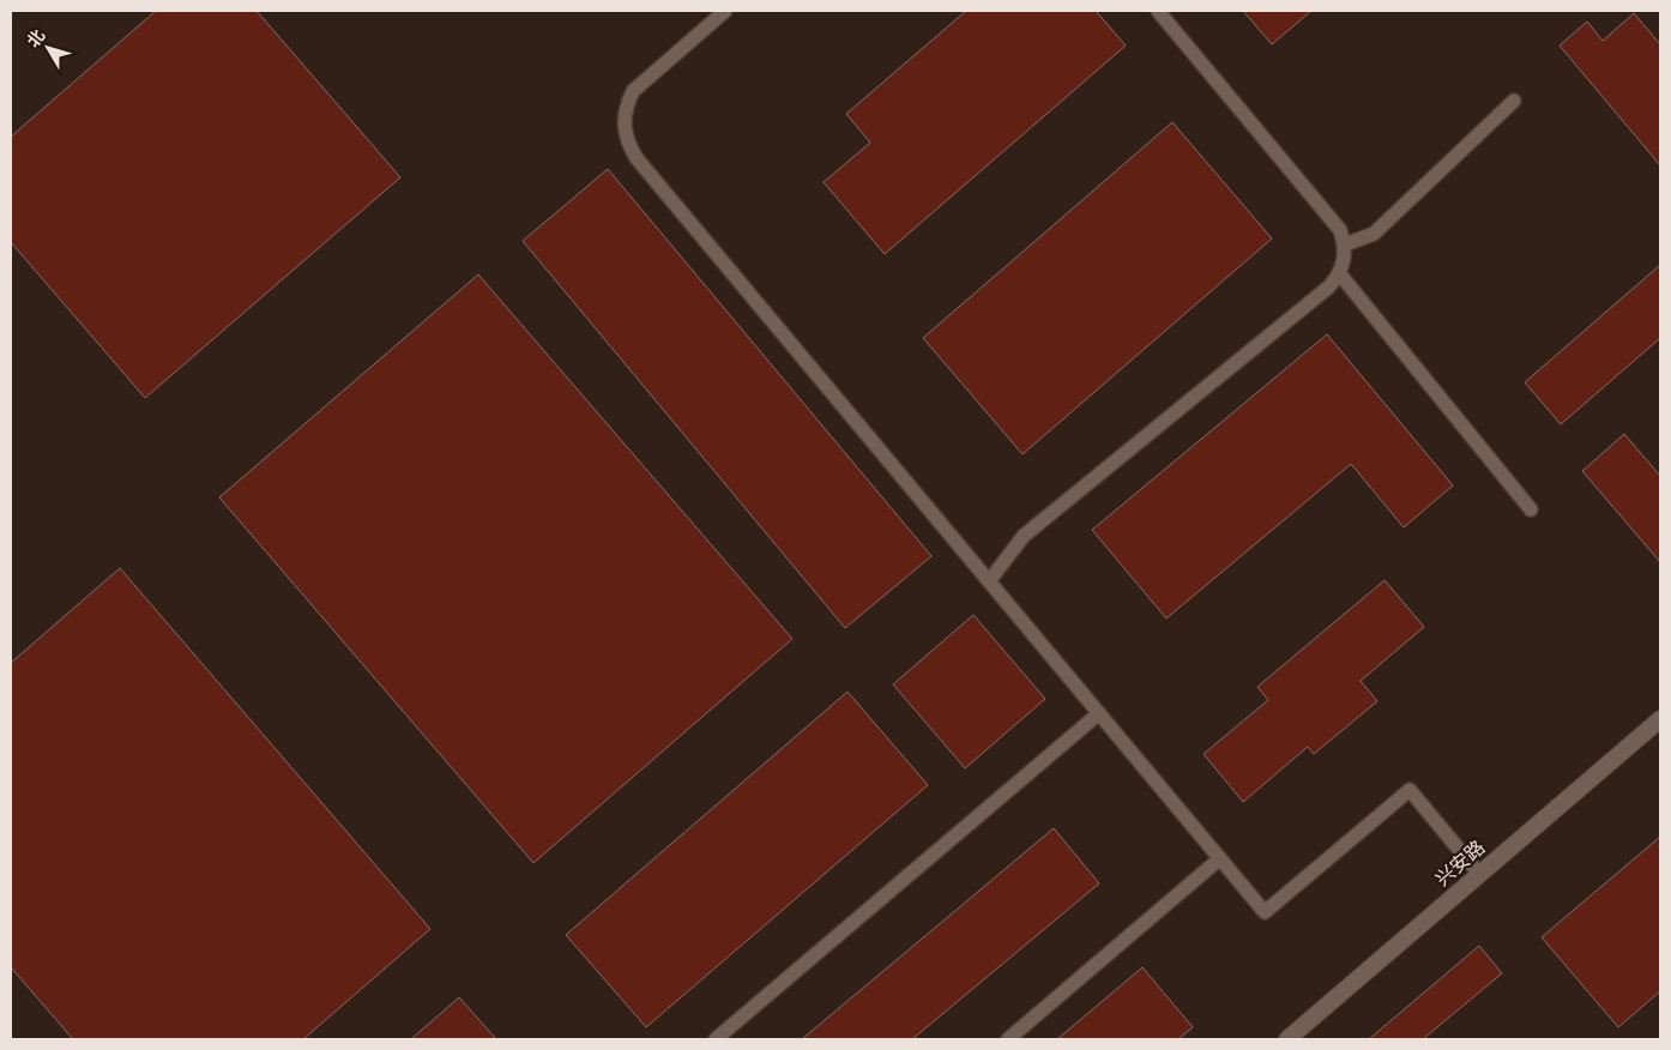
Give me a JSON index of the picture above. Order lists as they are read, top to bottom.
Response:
{
  "streets": {
    "street": ["兴安路"]
  },
  "north": "top left"
}
